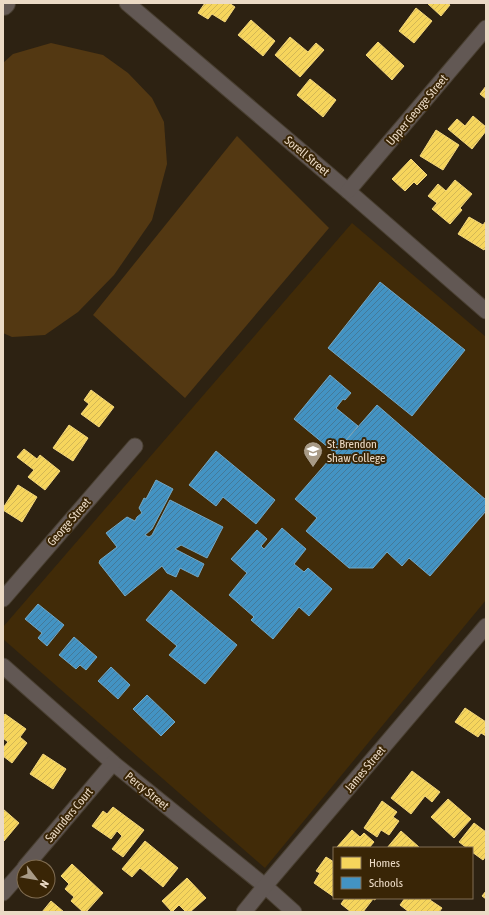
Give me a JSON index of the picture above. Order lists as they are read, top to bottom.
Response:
{
  "streets": {
    "street": [
      "Upper George Street",
      "Sorell Street",
      "George Street",
      "James Street",
      "Percy Street",
      "Saunders Court"
    ]
  },
  "crossings": [
    ["Upper George Street", "Sorell Street"],
    ["James Street", "Percy Street"],
    ["Percy Street", "Saunders Court"]
  ],
  "places": {
    "school or university": ["St. Brendon Shaw College"]
  },
  "legend": ["Homes", "Schools"],
  "north": "bottom right"
}
